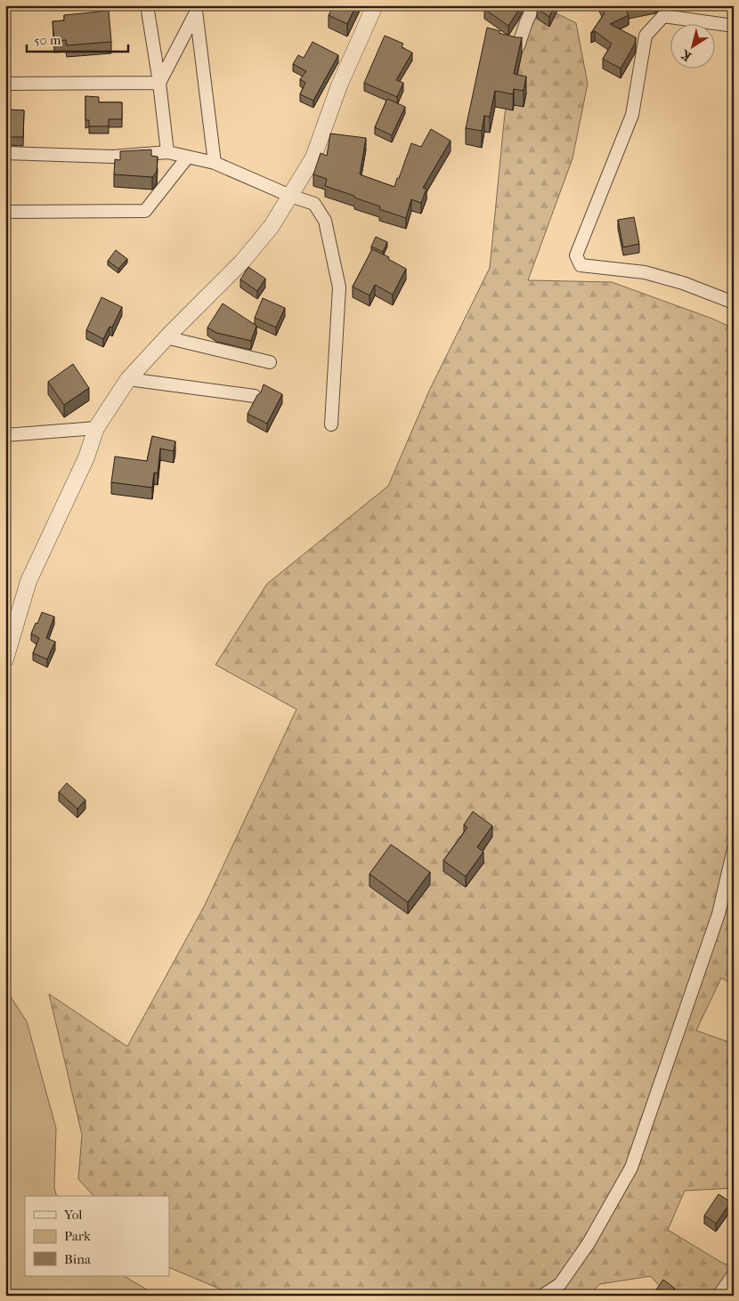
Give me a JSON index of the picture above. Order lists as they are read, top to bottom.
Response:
{
  "legend": ["Yol", "Park", "Bina"],
  "scale_bar": "50 m",
  "north": "bottom left"
}
